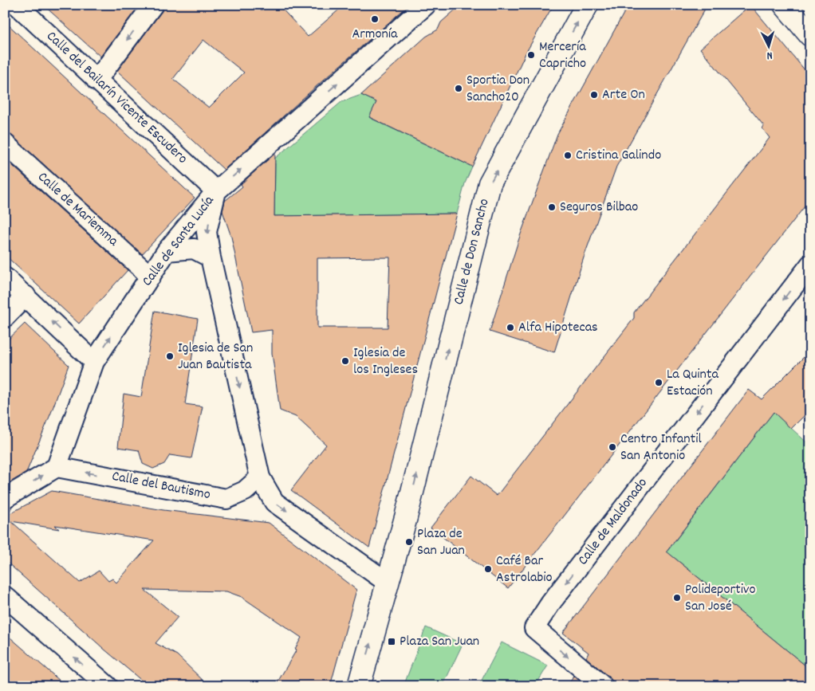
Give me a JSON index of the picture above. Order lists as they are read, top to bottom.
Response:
{
  "streets": {
    "street": [
      "Calle del Bailarín Vicente Escudero",
      "Calle de Mariemma",
      "Calle de Santa Lucía",
      "Calle de Don Sancho",
      "Calle del Bautismo",
      "Calle de Maldonado"
    ]
  },
  "crossings": [
    ["Calle del Bailarín Vicente Escudero", "Calle de Santa Lucía"],
    ["Calle de Mariemma", "Calle de Santa Lucía"],
    ["Calle de Santa Lucía", "Calle del Bautismo"]
  ],
  "one_way": [
    "Calle de Santa Lucía",
    "Calle de Don Sancho",
    "Calle del Bautismo",
    "Calle de Maldonado"
  ],
  "places": {
    "other": [
      "Armonía",
      "Mercería Capricho",
      "Sportia Don Sancho20",
      "Arte On",
      "Cristina Galindo",
      "Seguros Bilbao",
      "Alfa Hipotecas",
      "Iglesia de San Juan Bautista",
      "Iglesia de los Ingleses",
      "La Quinta Estación",
      "Centro Infantil San Antonio",
      "Plaza de San Juan",
      "Café Bar Astrolabio",
      "Polideportivo San José"
    ],
    "transit": ["Plaza San Juan"]
  },
  "north": "bottom"
}
